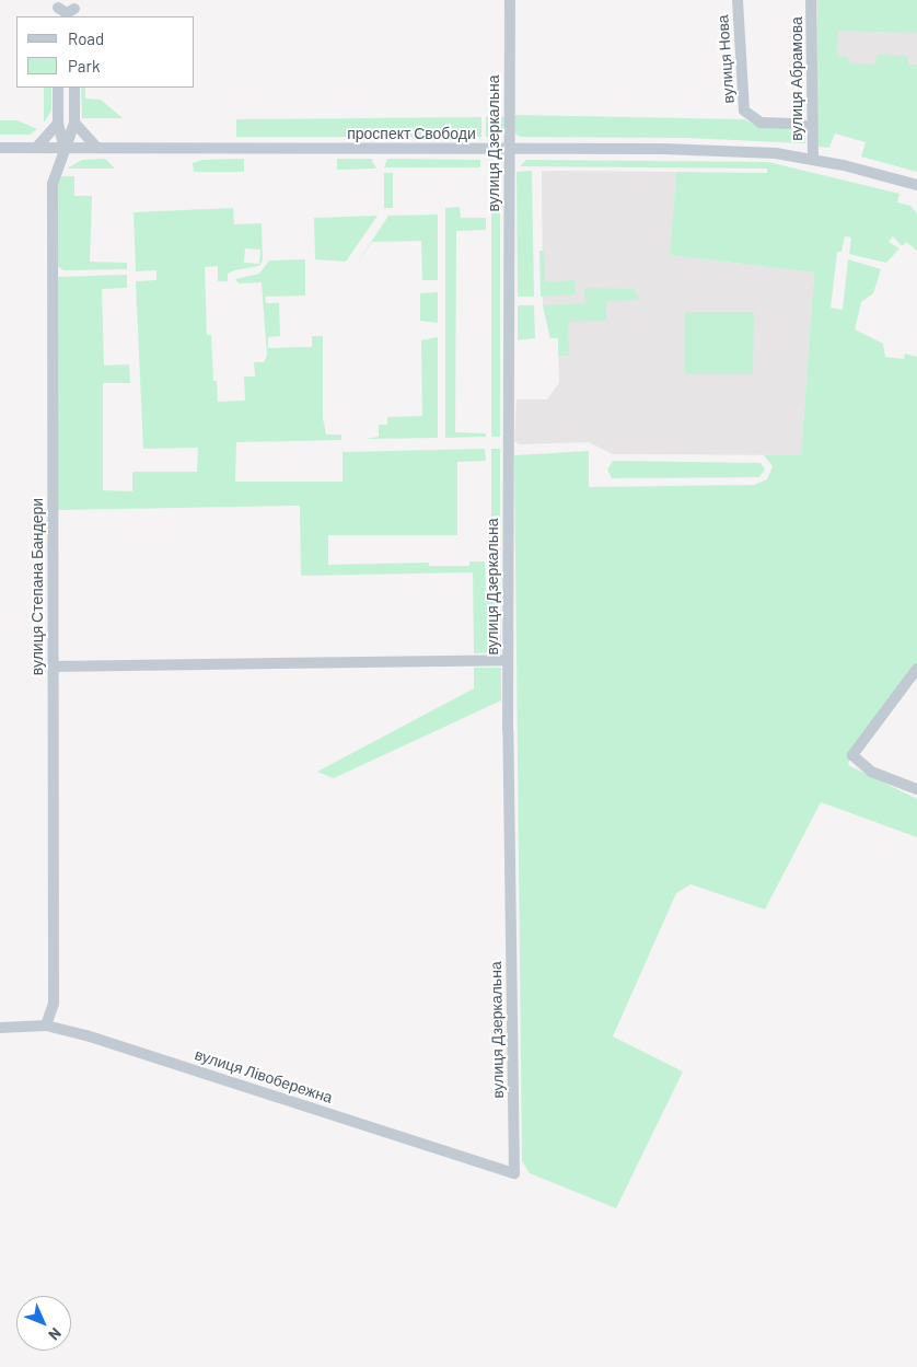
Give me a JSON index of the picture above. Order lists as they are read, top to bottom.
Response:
{
  "streets": {
    "street": [
      "вулиця Нова",
      "вулиця Абрамова",
      "проспект Свободи",
      "вулиця Дзеркальна",
      "вулиця Степана Бандери",
      "вулиця Лівобережна"
    ]
  },
  "crossings": [
    ["вулиця Нова", "вулиця Абрамова"],
    ["вулиця Абрамова", "проспект Свободи"],
    ["проспект Свободи", "вулиця Дзеркальна"],
    ["проспект Свободи", "вулиця Степана Бандери"],
    ["вулиця Дзеркальна", "вулиця Лівобережна"],
    ["вулиця Степана Бандери", "вулиця Лівобережна"]
  ],
  "legend": ["Road", "Park"],
  "north": "bottom right"
}
